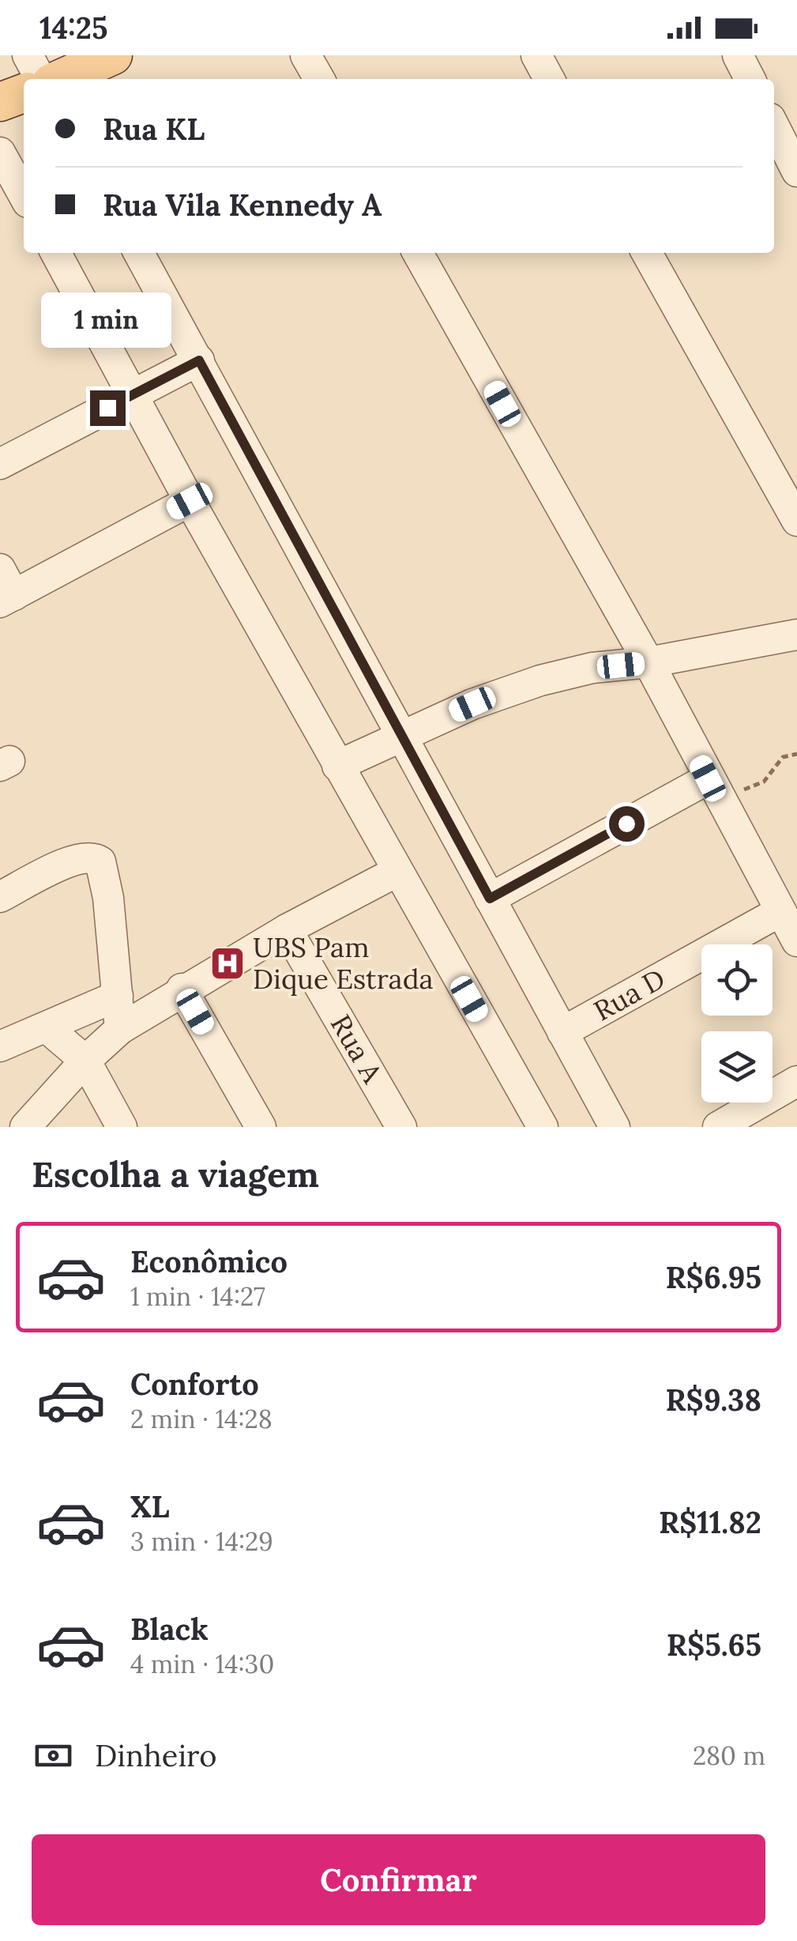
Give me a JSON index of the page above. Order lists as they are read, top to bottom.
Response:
{
  "streets": {
    "street": ["Rua D", "Rua A"]
  },
  "places": {
    "hospital": ["UBS Pam Dique Estrada"]
  },
  "page": {
    "status": "14:25",
    "banner": ["Rua KL", "Rua Vila Kennedy A"],
    "bubble": "1 min",
    "heading": "Escolha a viagem",
    "list": [
      {
        "name": "Econômico",
        "note": "1 min · 14:27",
        "value": "R$6.95"
      },
      {
        "name": "Conforto",
        "note": "2 min · 14:28",
        "value": "R$9.38"
      },
      {
        "name": "XL",
        "note": "3 min · 14:29",
        "value": "R$11.82"
      },
      {
        "name": "Black",
        "note": "4 min · 14:30",
        "value": "R$5.65"
      }
    ],
    "pay": ["Dinheiro", "280 m"],
    "buttons": "Confirmar"
  }
}
